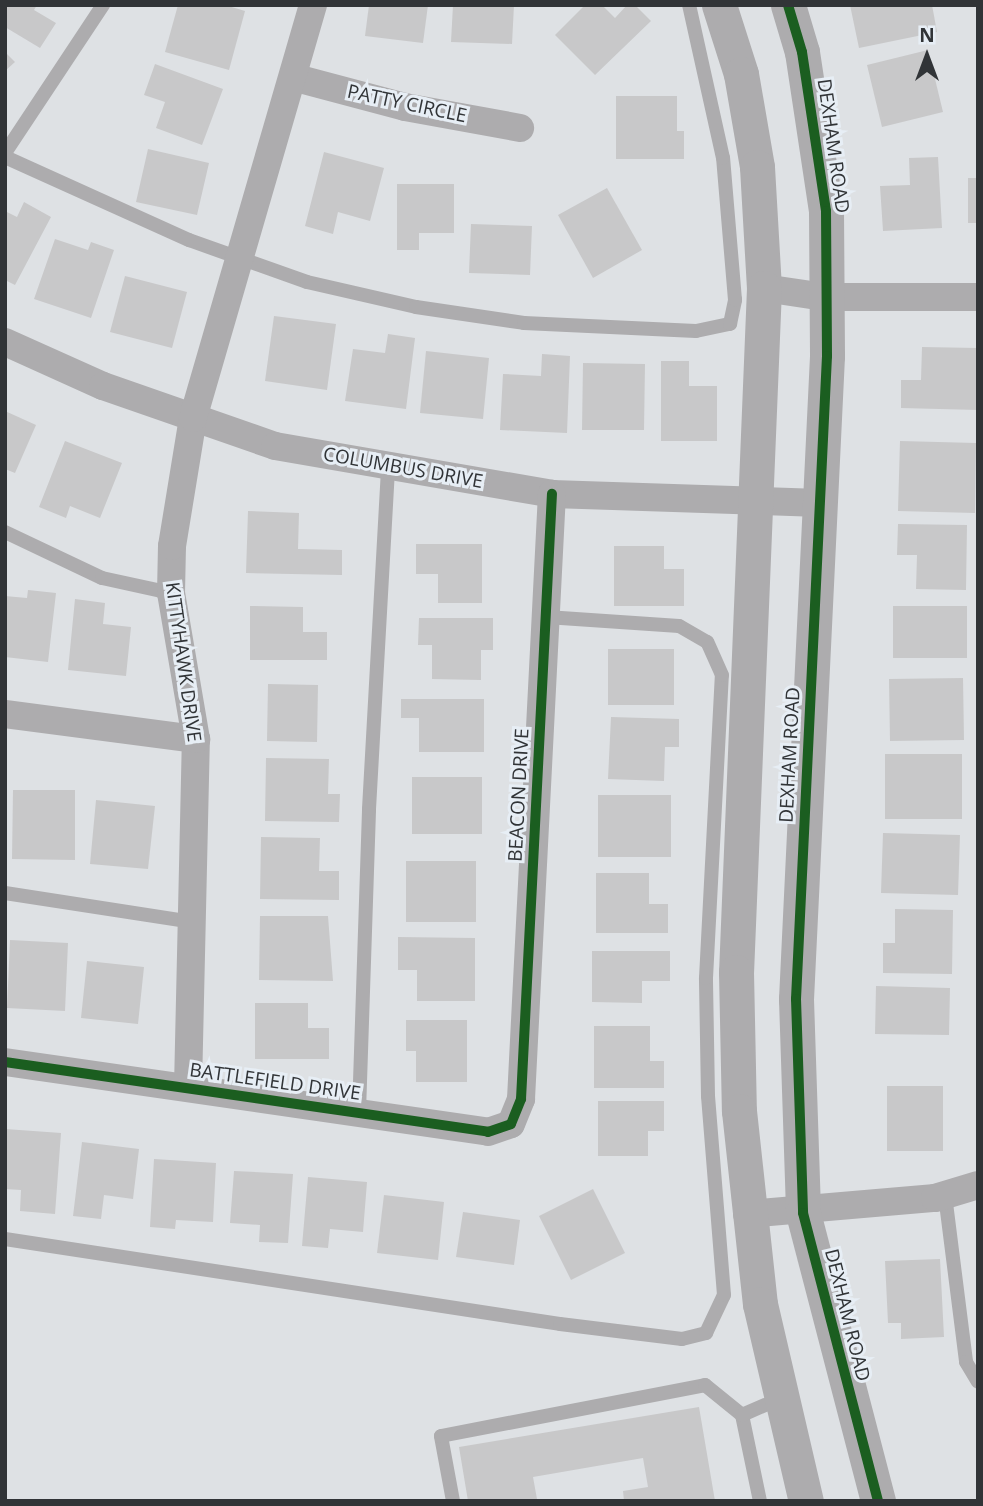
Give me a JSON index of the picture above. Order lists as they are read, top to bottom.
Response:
{
  "streets": {
    "street": [
      "PATTY CIRCLE",
      "DEXHAM ROAD",
      "COLUMBUS DRIVE",
      "KITTYHAWK DRIVE",
      "BEACON DRIVE",
      "BATTLEFIELD DRIVE"
    ]
  },
  "crossings": [
    ["PATTY CIRCLE", "KITTYHAWK DRIVE"],
    ["DEXHAM ROAD", "COLUMBUS DRIVE"],
    ["COLUMBUS DRIVE", "KITTYHAWK DRIVE"],
    ["COLUMBUS DRIVE", "BEACON DRIVE"],
    ["KITTYHAWK DRIVE", "BATTLEFIELD DRIVE"],
    ["BEACON DRIVE", "BATTLEFIELD DRIVE"]
  ],
  "north": "top"
}
